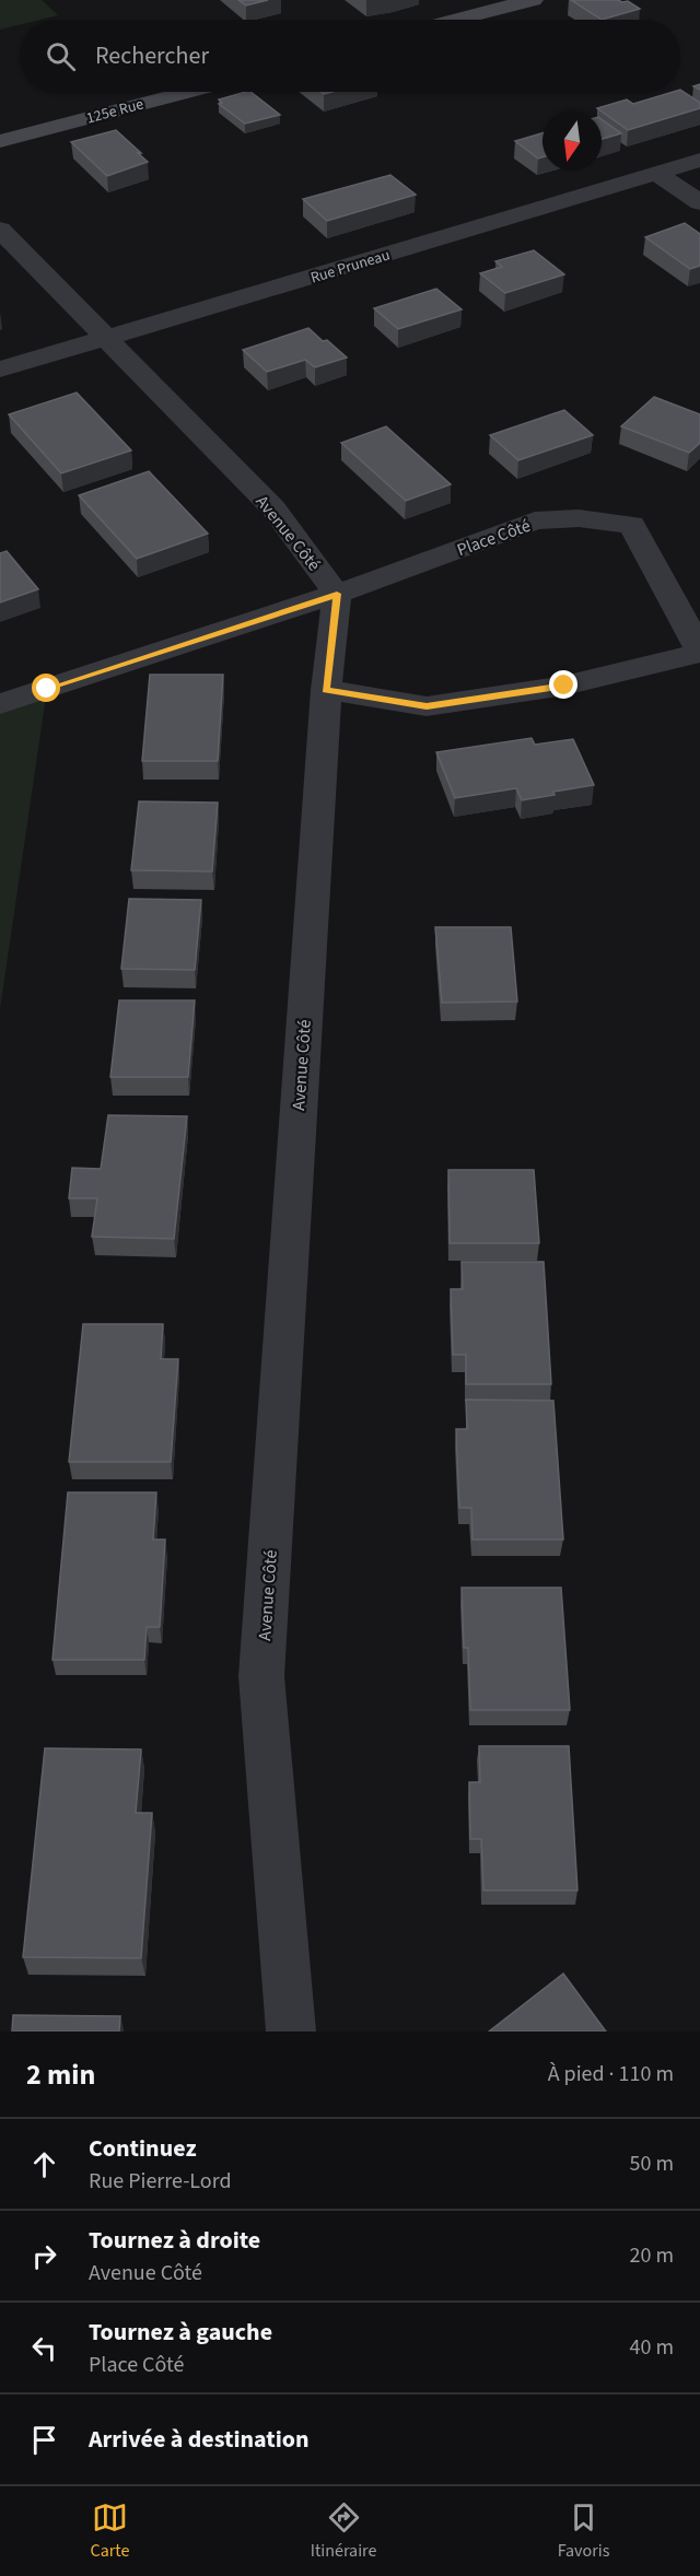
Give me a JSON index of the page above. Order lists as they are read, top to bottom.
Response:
{
  "streets": {
    "main road": ["125e Rue"],
    "street": ["Rue Pruneau", "Avenue Côté", "Place Côté"]
  },
  "crossings": [
    ["Rue Pruneau", "Avenue Côté"],
    ["Avenue Côté", "Place Côté"]
  ],
  "north": "bottom",
  "page": {
    "search": "Rechercher",
    "heading": ["2 min", "À pied · 110 m"],
    "list": [
      ["Continuez", "Rue Pierre-Lord", "50 m"],
      ["Tournez à droite", "Avenue Côté", "20 m"],
      ["Tournez à gauche", "Place Côté", "40 m"],
      "Arrivée à destination"
    ],
    "nav": ["Carte", "Itinéraire", "Favoris"]
  }
}
